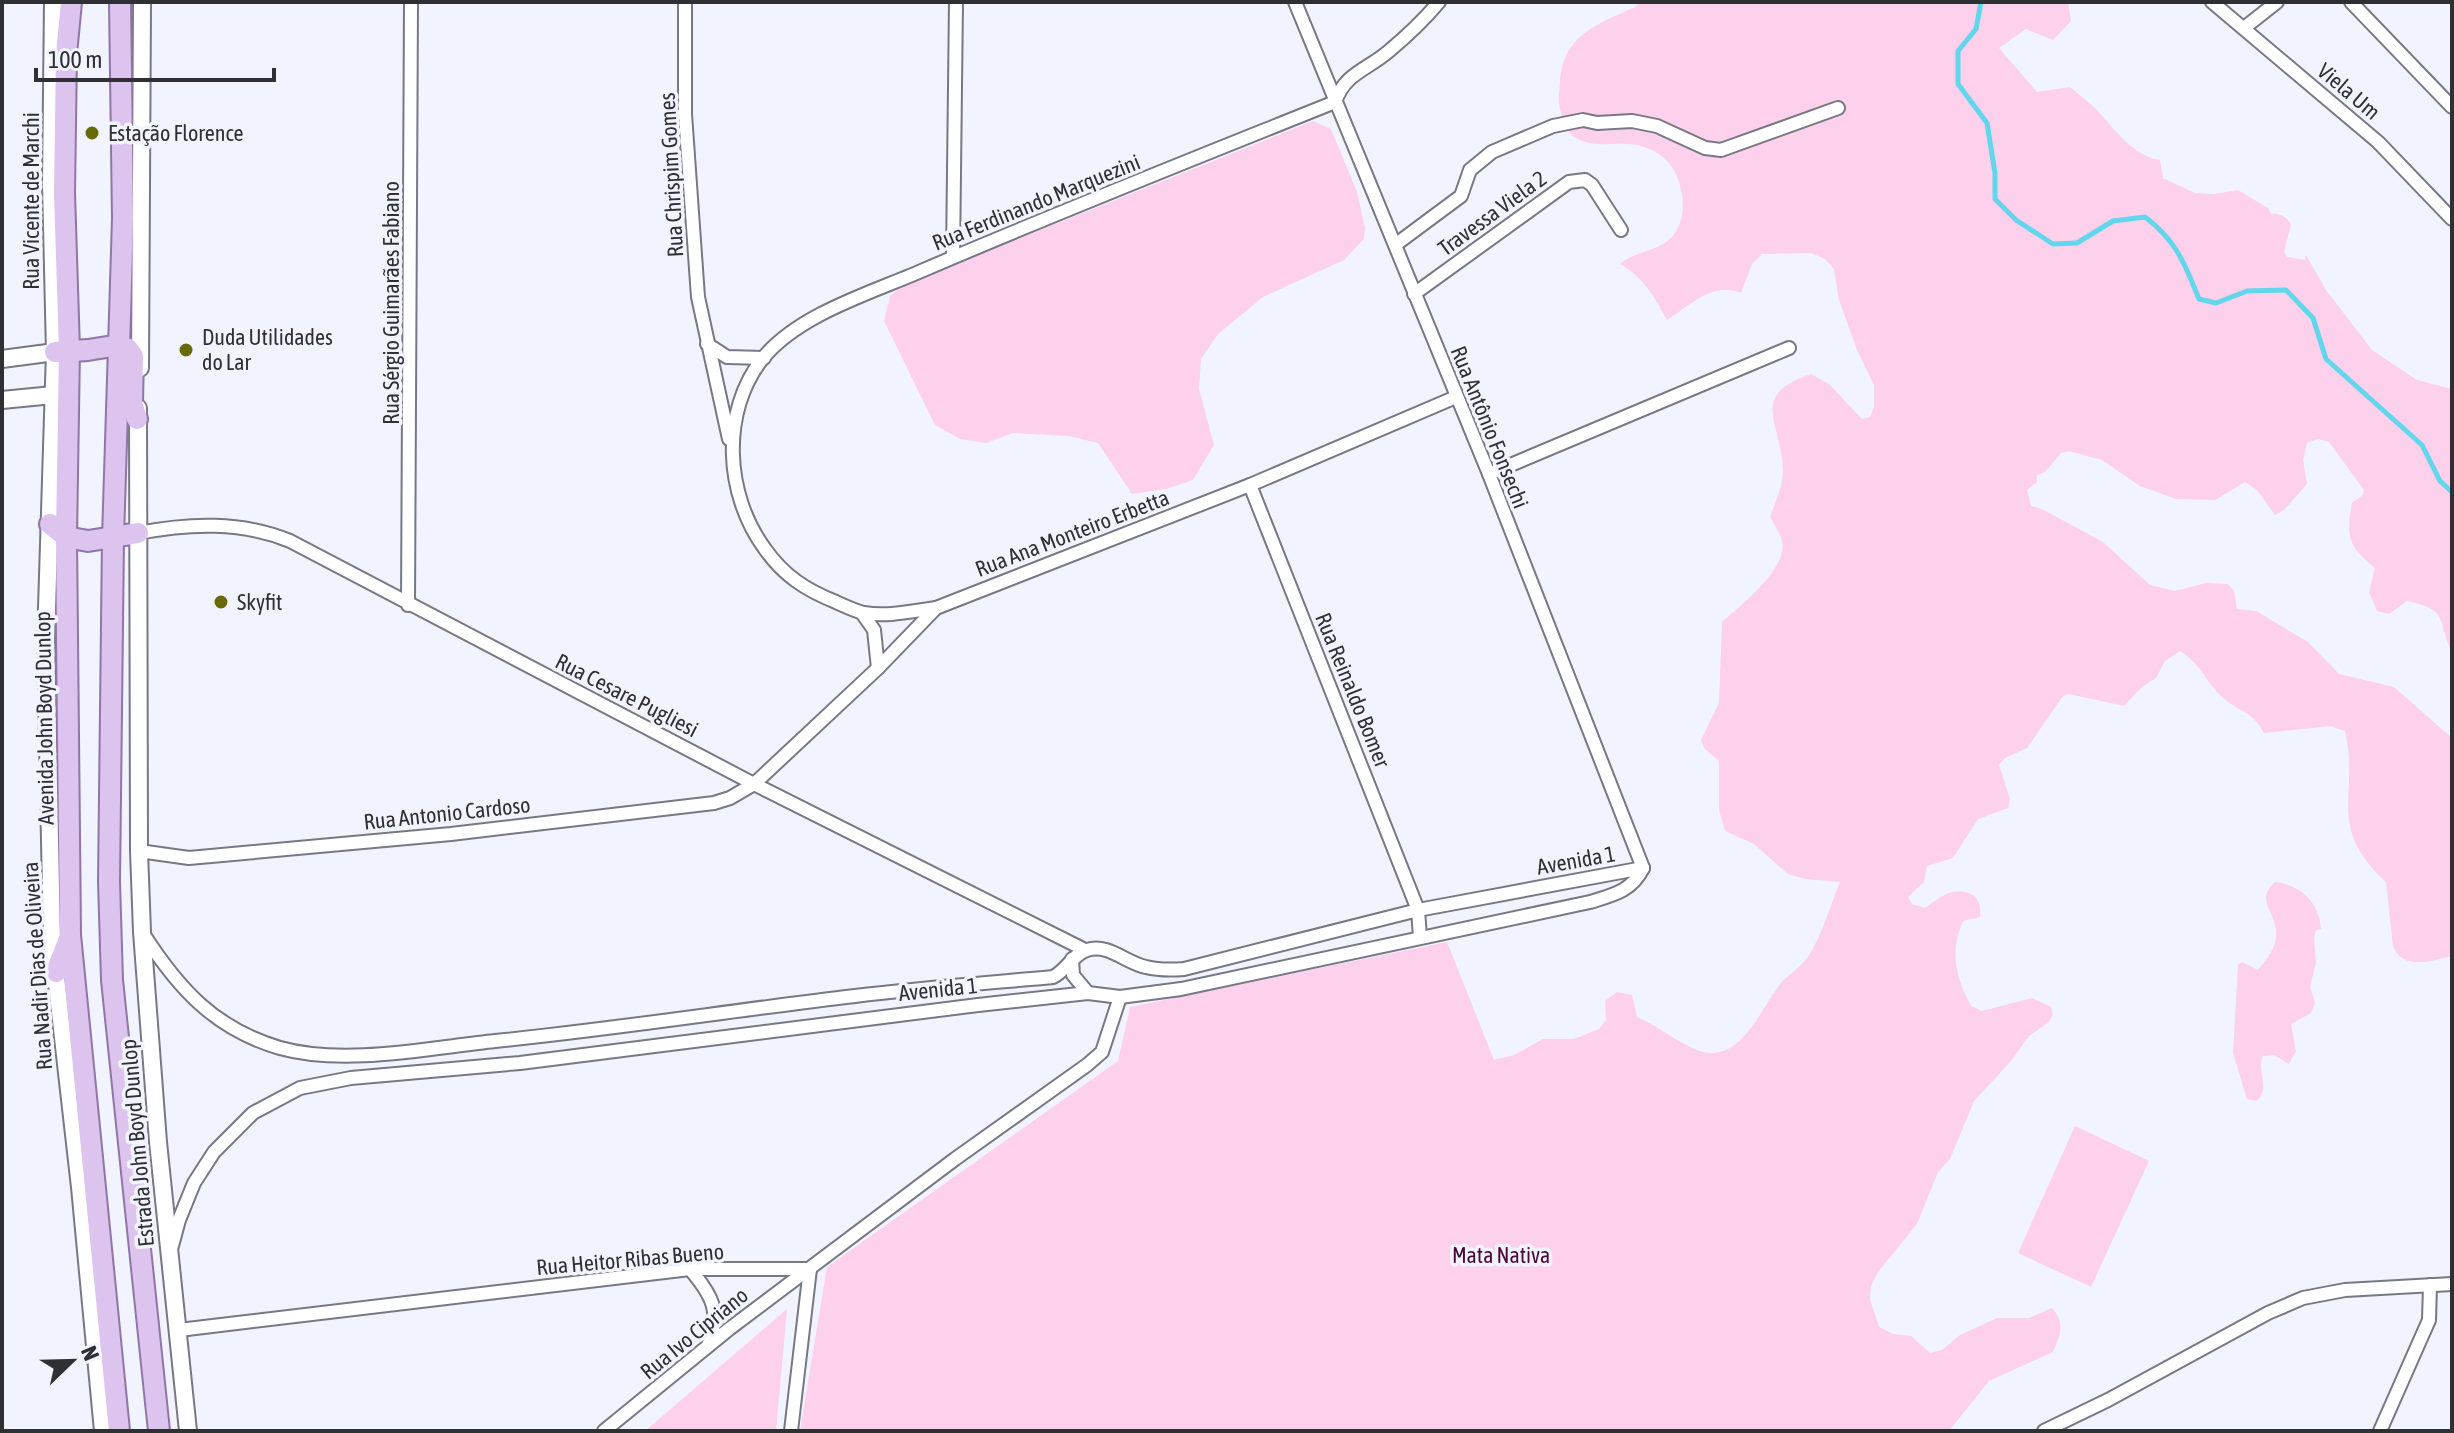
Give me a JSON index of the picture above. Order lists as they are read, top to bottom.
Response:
{
  "streets": {
    "main road": ["Avenida John Boyd Dunlop"],
    "street": [
      "Viela Um",
      "Rua Chrispim Gomes",
      "Rua Vicente de Marchi",
      "Rua Ferdinando Marquezini",
      "Travessa Viela 2",
      "Rua Sérgio Guimarães Fabiano",
      "Rua Antônio Fonsechi",
      "Rua Ana Monteiro Erbetta",
      "Rua Reinaldo Bomer",
      "Rua Cesare Pugliesi",
      "Rua Antonio Cardoso",
      "Avenida 1",
      "Rua Nadir Dias de Oliveira",
      "Estrada John Boyd Dunlop",
      "Rua Heitor Ribas Bueno",
      "Rua Ivo Cipriano"
    ]
  },
  "crossings": [
    ["Rua Chrispim Gomes", "Rua Ferdinando Marquezini"],
    ["Rua Chrispim Gomes", "Rua Ana Monteiro Erbetta"],
    ["Rua Vicente de Marchi", "Avenida John Boyd Dunlop"],
    ["Rua Vicente de Marchi", "Rua Nadir Dias de Oliveira"],
    ["Rua Ferdinando Marquezini", "Rua Antônio Fonsechi"],
    ["Travessa Viela 2", "Rua Antônio Fonsechi"],
    ["Rua Sérgio Guimarães Fabiano", "Rua Cesare Pugliesi"],
    ["Rua Antônio Fonsechi", "Rua Ana Monteiro Erbetta"],
    ["Rua Antônio Fonsechi", "Avenida 1"],
    ["Rua Ana Monteiro Erbetta", "Rua Reinaldo Bomer"],
    ["Rua Ana Monteiro Erbetta", "Rua Cesare Pugliesi"],
    ["Rua Ana Monteiro Erbetta", "Rua Antonio Cardoso"],
    ["Rua Reinaldo Bomer", "Avenida 1"],
    ["Rua Cesare Pugliesi", "Rua Antonio Cardoso"],
    ["Rua Cesare Pugliesi", "Avenida 1"],
    ["Avenida John Boyd Dunlop", "Rua Nadir Dias de Oliveira"],
    ["Rua Antonio Cardoso", "Estrada John Boyd Dunlop"],
    ["Avenida 1", "Estrada John Boyd Dunlop"],
    ["Estrada John Boyd Dunlop", "Rua Heitor Ribas Bueno"],
    ["Rua Heitor Ribas Bueno", "Rua Ivo Cipriano"]
  ],
  "parks": ["Mata Nativa"],
  "places": ["Estação Florence", "Duda Utilidades do Lar", "Skyfit"],
  "scale_bar": "100 m",
  "north": "top right"
}
